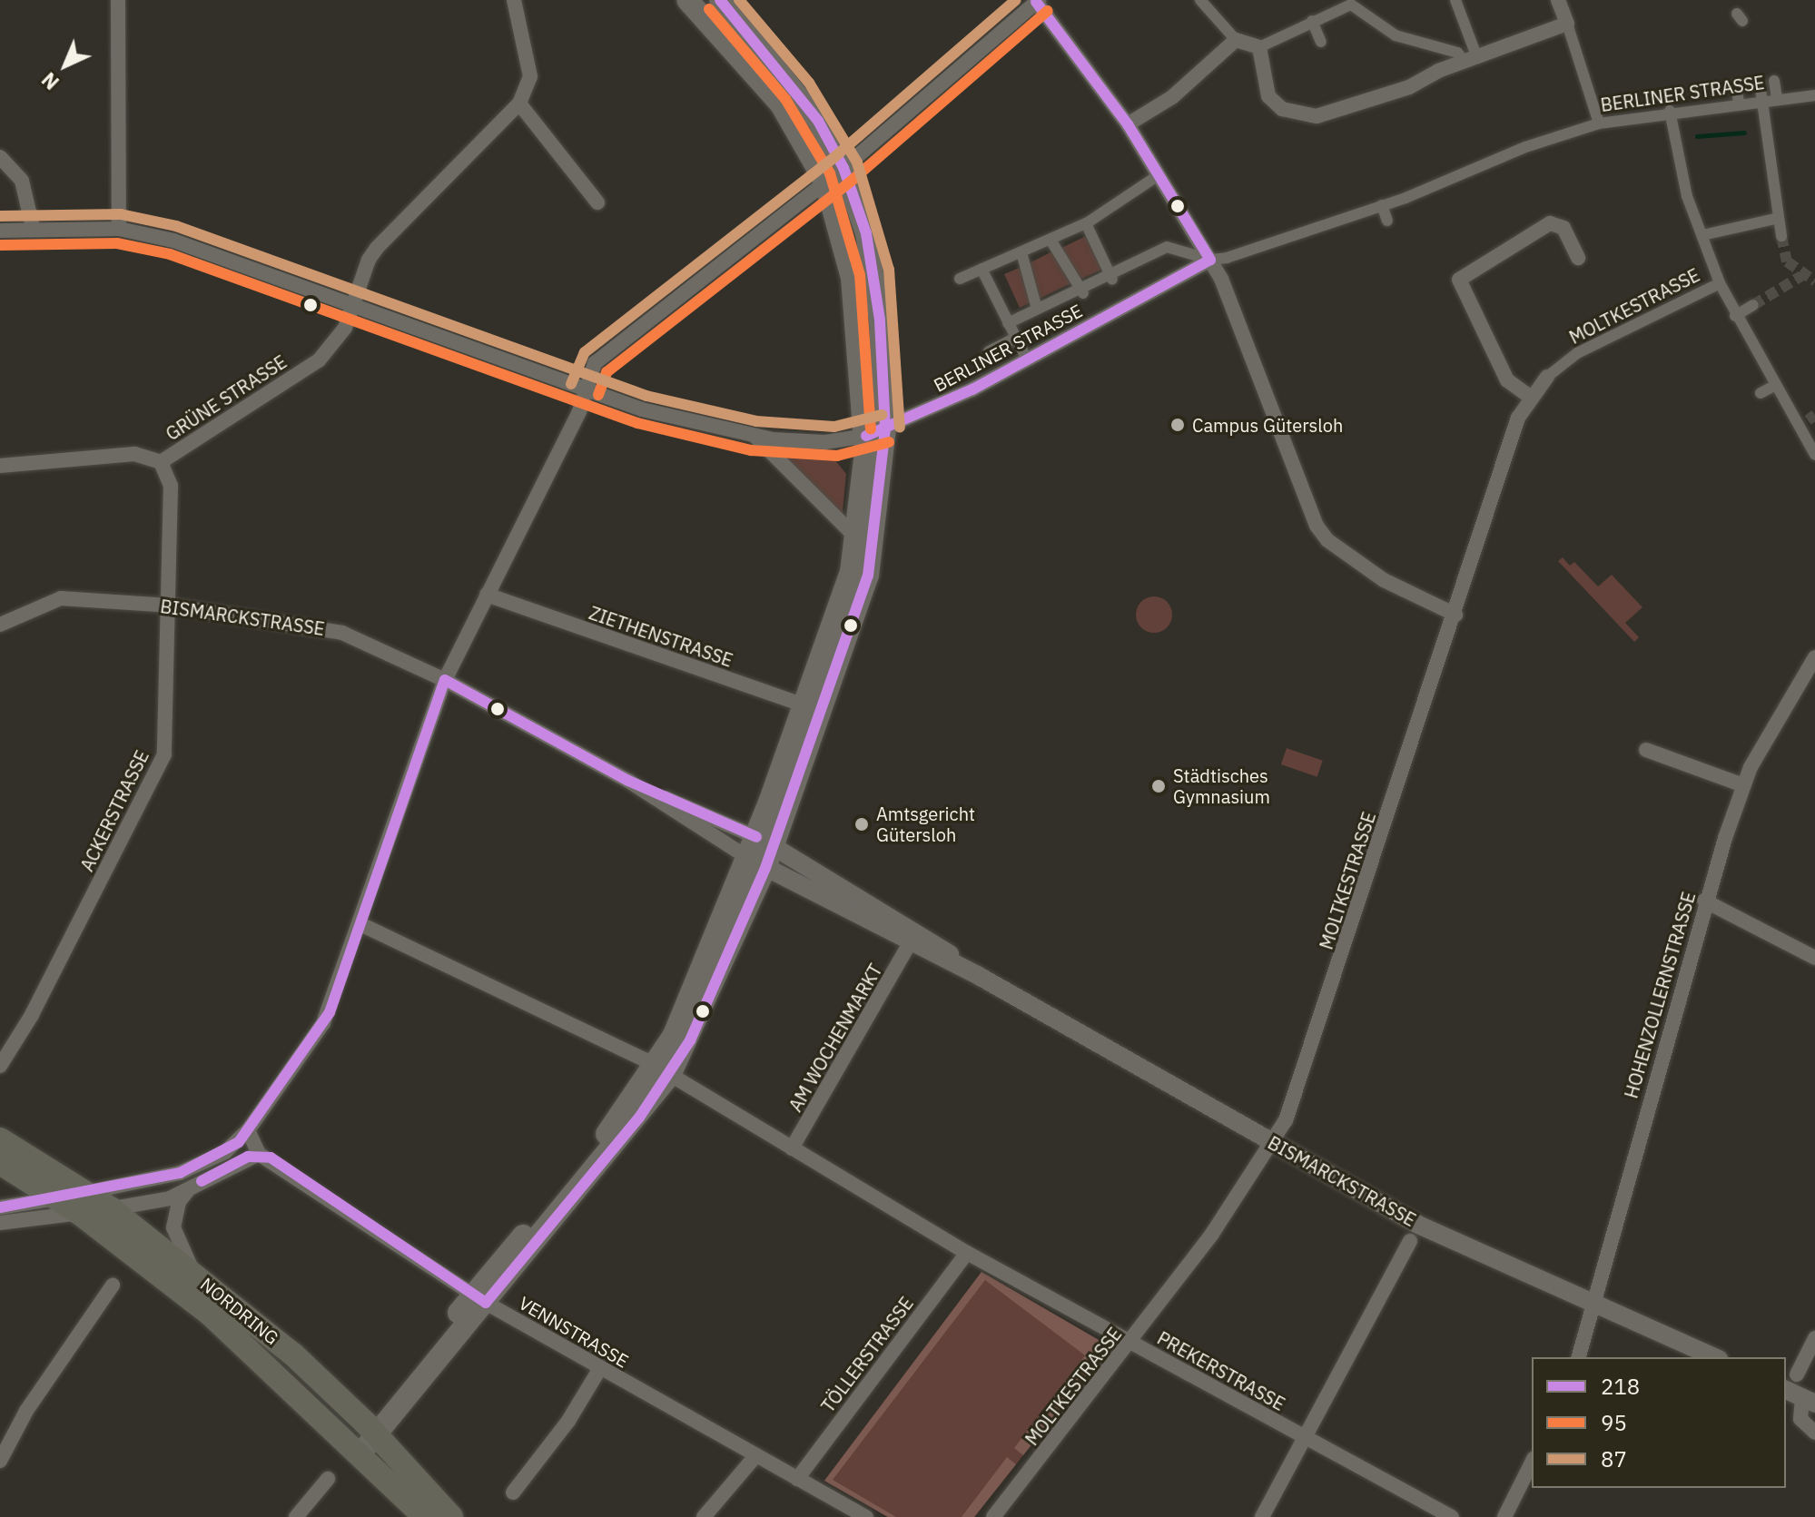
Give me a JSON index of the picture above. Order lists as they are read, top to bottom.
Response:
{
  "streets": {
    "main road": ["NORDRING"],
    "street": [
      "BERLINER STRASSE",
      "MOLTKESTRASSE",
      "GRÜNE STRASSE",
      "BISMARCKSTRASSE",
      "ZIETHENSTRASSE",
      "ACKERSTRASSE",
      "HOHENZOLLERNSTRASSE",
      "AM WOCHENMARKT",
      "VENNSTRASSE",
      "TÖLLERSTRASSE",
      "PREKERSTRASSE"
    ]
  },
  "crossings": [
    ["BERLINER STRASSE", "GRÜNE STRASSE"],
    ["MOLTKESTRASSE", "BISMARCKSTRASSE"],
    ["MOLTKESTRASSE", "PREKERSTRASSE"],
    ["GRÜNE STRASSE", "ACKERSTRASSE"],
    ["BISMARCKSTRASSE", "ACKERSTRASSE"],
    ["BISMARCKSTRASSE", "HOHENZOLLERNSTRASSE"],
    ["BISMARCKSTRASSE", "AM WOCHENMARKT"],
    ["AM WOCHENMARKT", "PREKERSTRASSE"],
    ["VENNSTRASSE", "TÖLLERSTRASSE"],
    ["TÖLLERSTRASSE", "PREKERSTRASSE"]
  ],
  "places": ["Campus Gütersloh", "Städtisches Gymnasium", "Amtsgericht Gütersloh"],
  "lines": ["transit line 218", "transit line 87", "transit line 95"],
  "legend": ["218", "95", "87"],
  "north": "bottom left"
}
